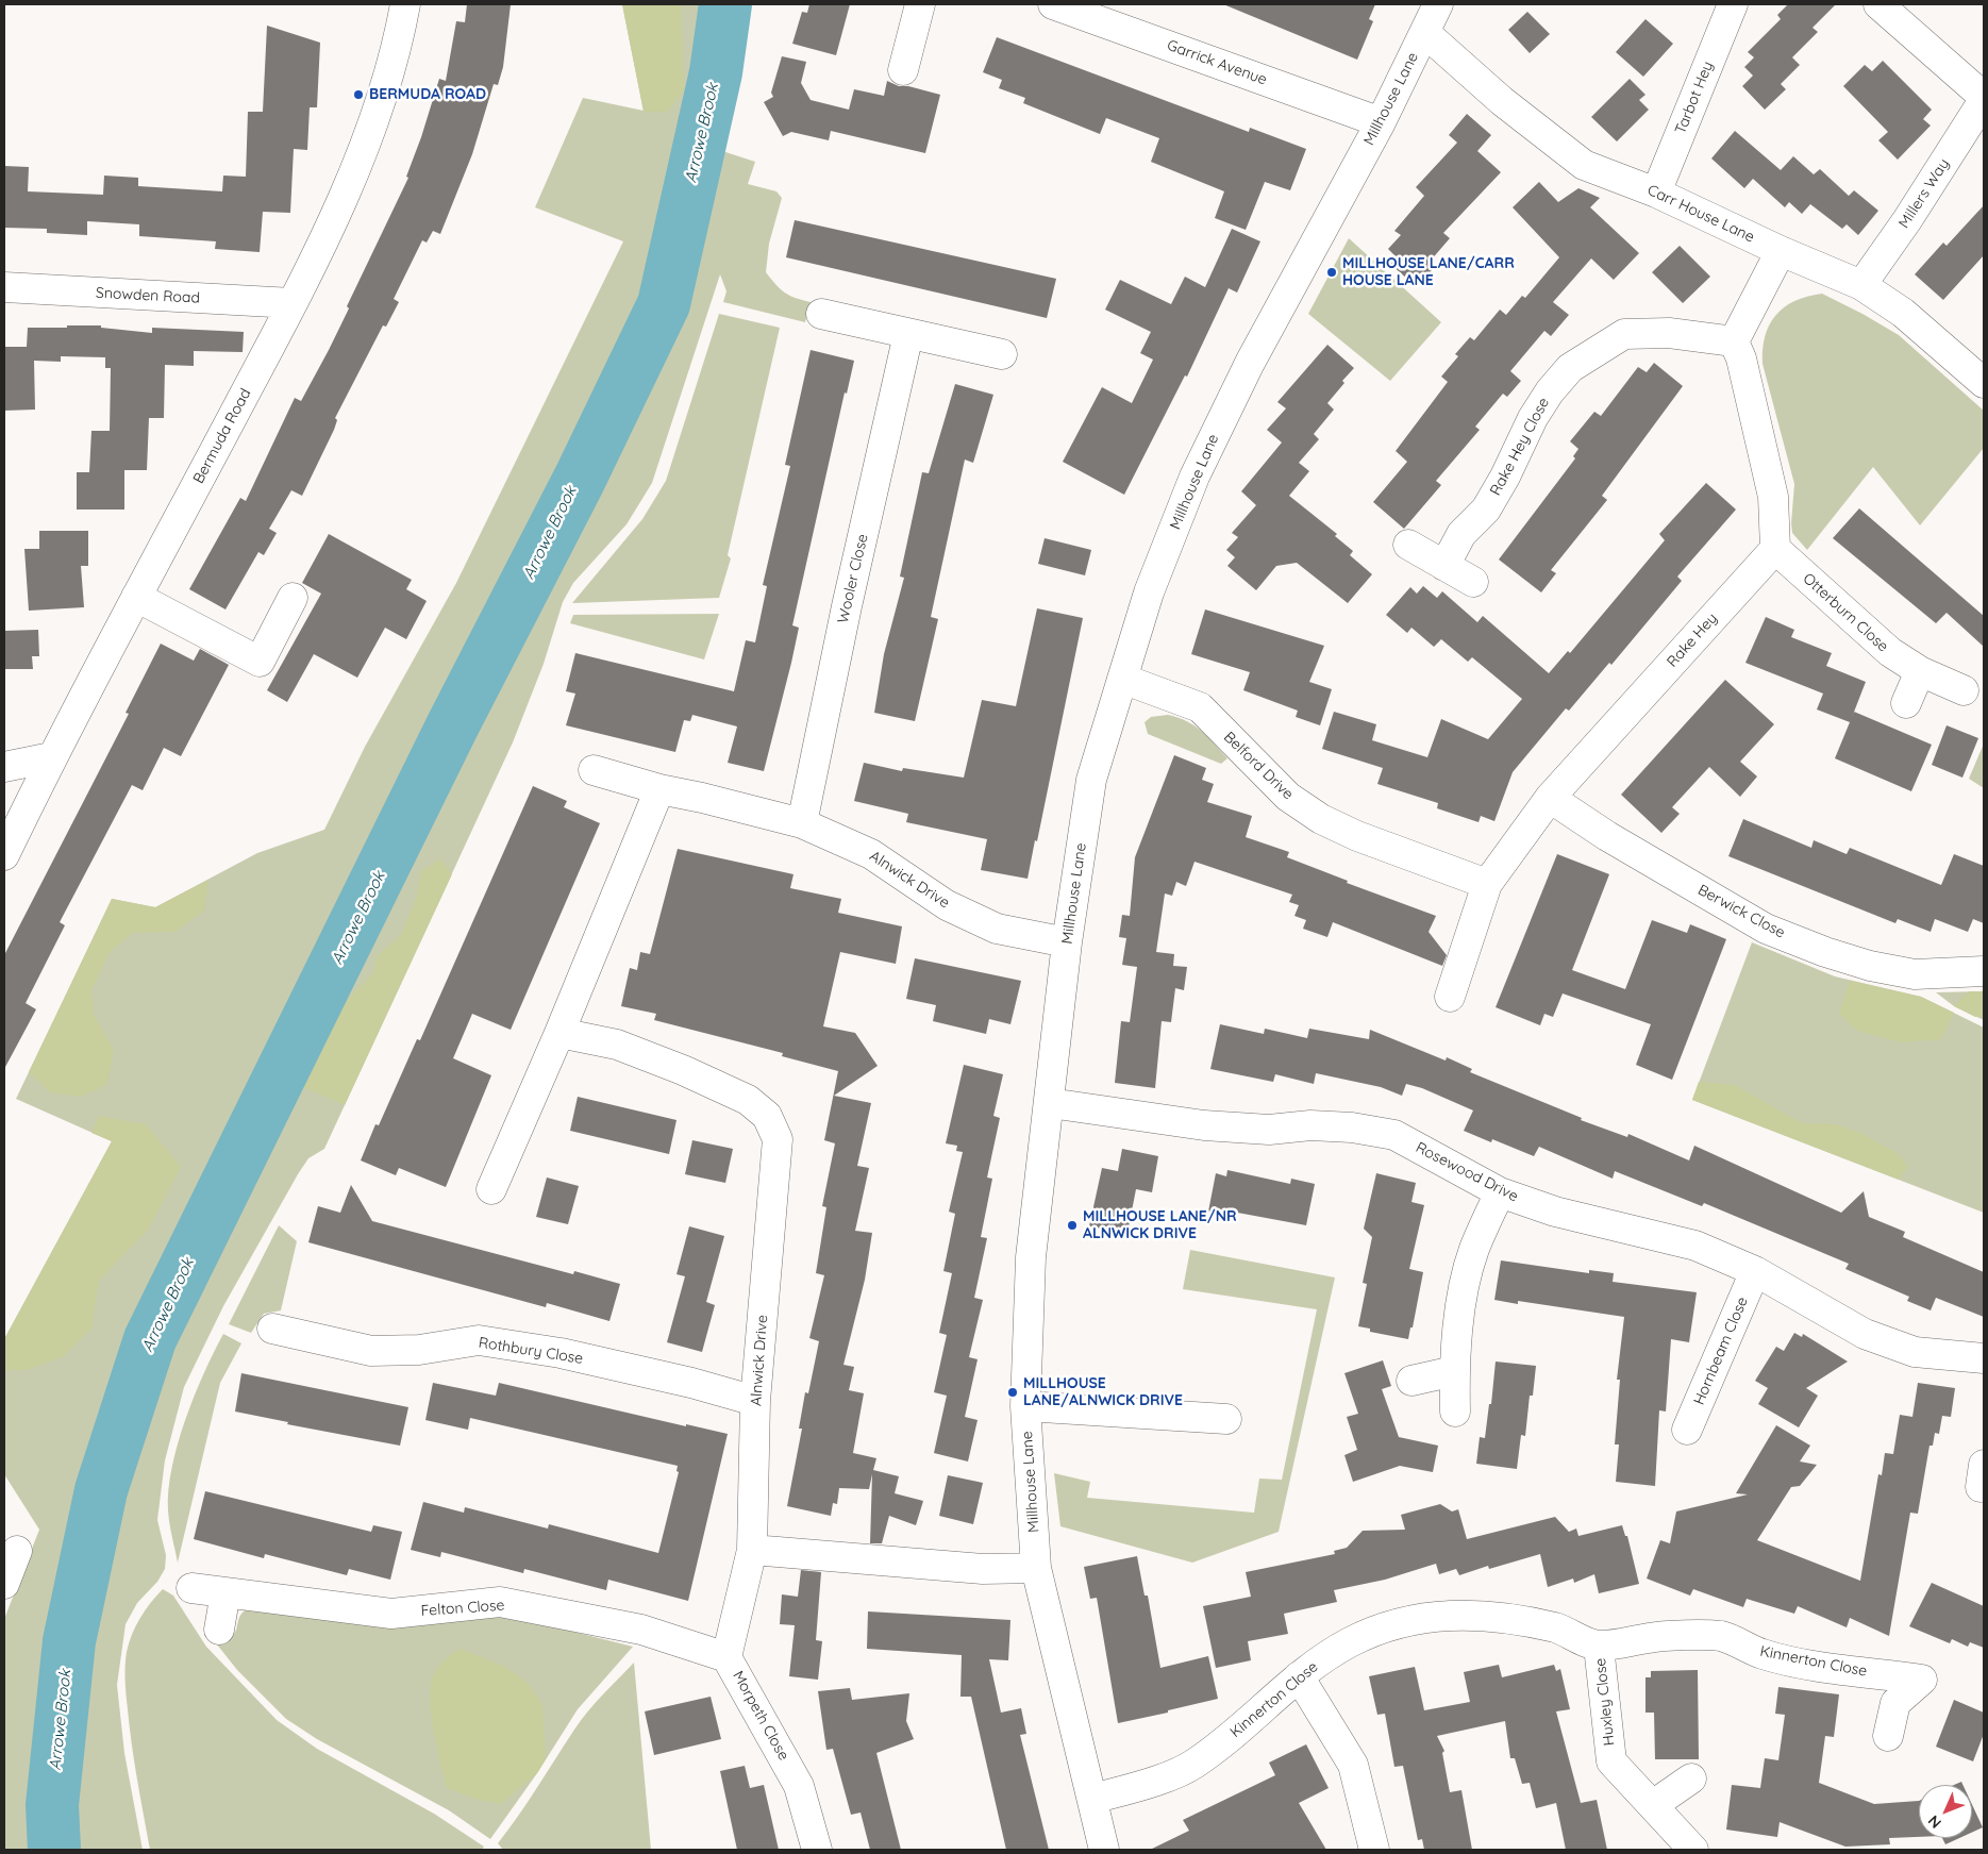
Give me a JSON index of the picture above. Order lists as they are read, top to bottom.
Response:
{
  "streets": {
    "street": [
      "Garrick Avenue",
      "Tarbot Hey",
      "Millhouse Lane",
      "Millers Way",
      "Carr House Lane",
      "Snowden Road",
      "Bermuda Road",
      "Rake Hey Close",
      "Wooler Close",
      "Otterburn Close",
      "Rake Hey",
      "Belford Drive",
      "Alnwick Drive",
      "Berwick Close",
      "Rosewood Drive",
      "Rothbury Close",
      "Hornbeam Close",
      "Felton Close",
      "Kinnerton Close",
      "Huxley Close",
      "Morpeth Close"
    ]
  },
  "crossings": [
    ["Garrick Avenue", "Millhouse Lane"],
    ["Tarbot Hey", "Carr House Lane"],
    ["Millhouse Lane", "Carr House Lane"],
    ["Millhouse Lane", "Belford Drive"],
    ["Millhouse Lane", "Alnwick Drive"],
    ["Millhouse Lane", "Rosewood Drive"],
    ["Millhouse Lane", "Kinnerton Close"],
    ["Millers Way", "Carr House Lane"],
    ["Snowden Road", "Bermuda Road"],
    ["Wooler Close", "Alnwick Drive"],
    ["Otterburn Close", "Rake Hey"],
    ["Rake Hey", "Belford Drive"],
    ["Rake Hey", "Berwick Close"],
    ["Alnwick Drive", "Rothbury Close"],
    ["Alnwick Drive", "Morpeth Close"],
    ["Rosewood Drive", "Hornbeam Close"],
    ["Felton Close", "Morpeth Close"],
    ["Kinnerton Close", "Huxley Close"]
  ],
  "water": ["Arrowe Brook"],
  "places": [
    "BERMUDA ROAD",
    "MILLHOUSE LANE/CARR HOUSE LANE",
    "MILLHOUSE LANE/NR ALNWICK DRIVE",
    "MILLHOUSE LANE/ALNWICK DRIVE"
  ],
  "north": "bottom left"
}
